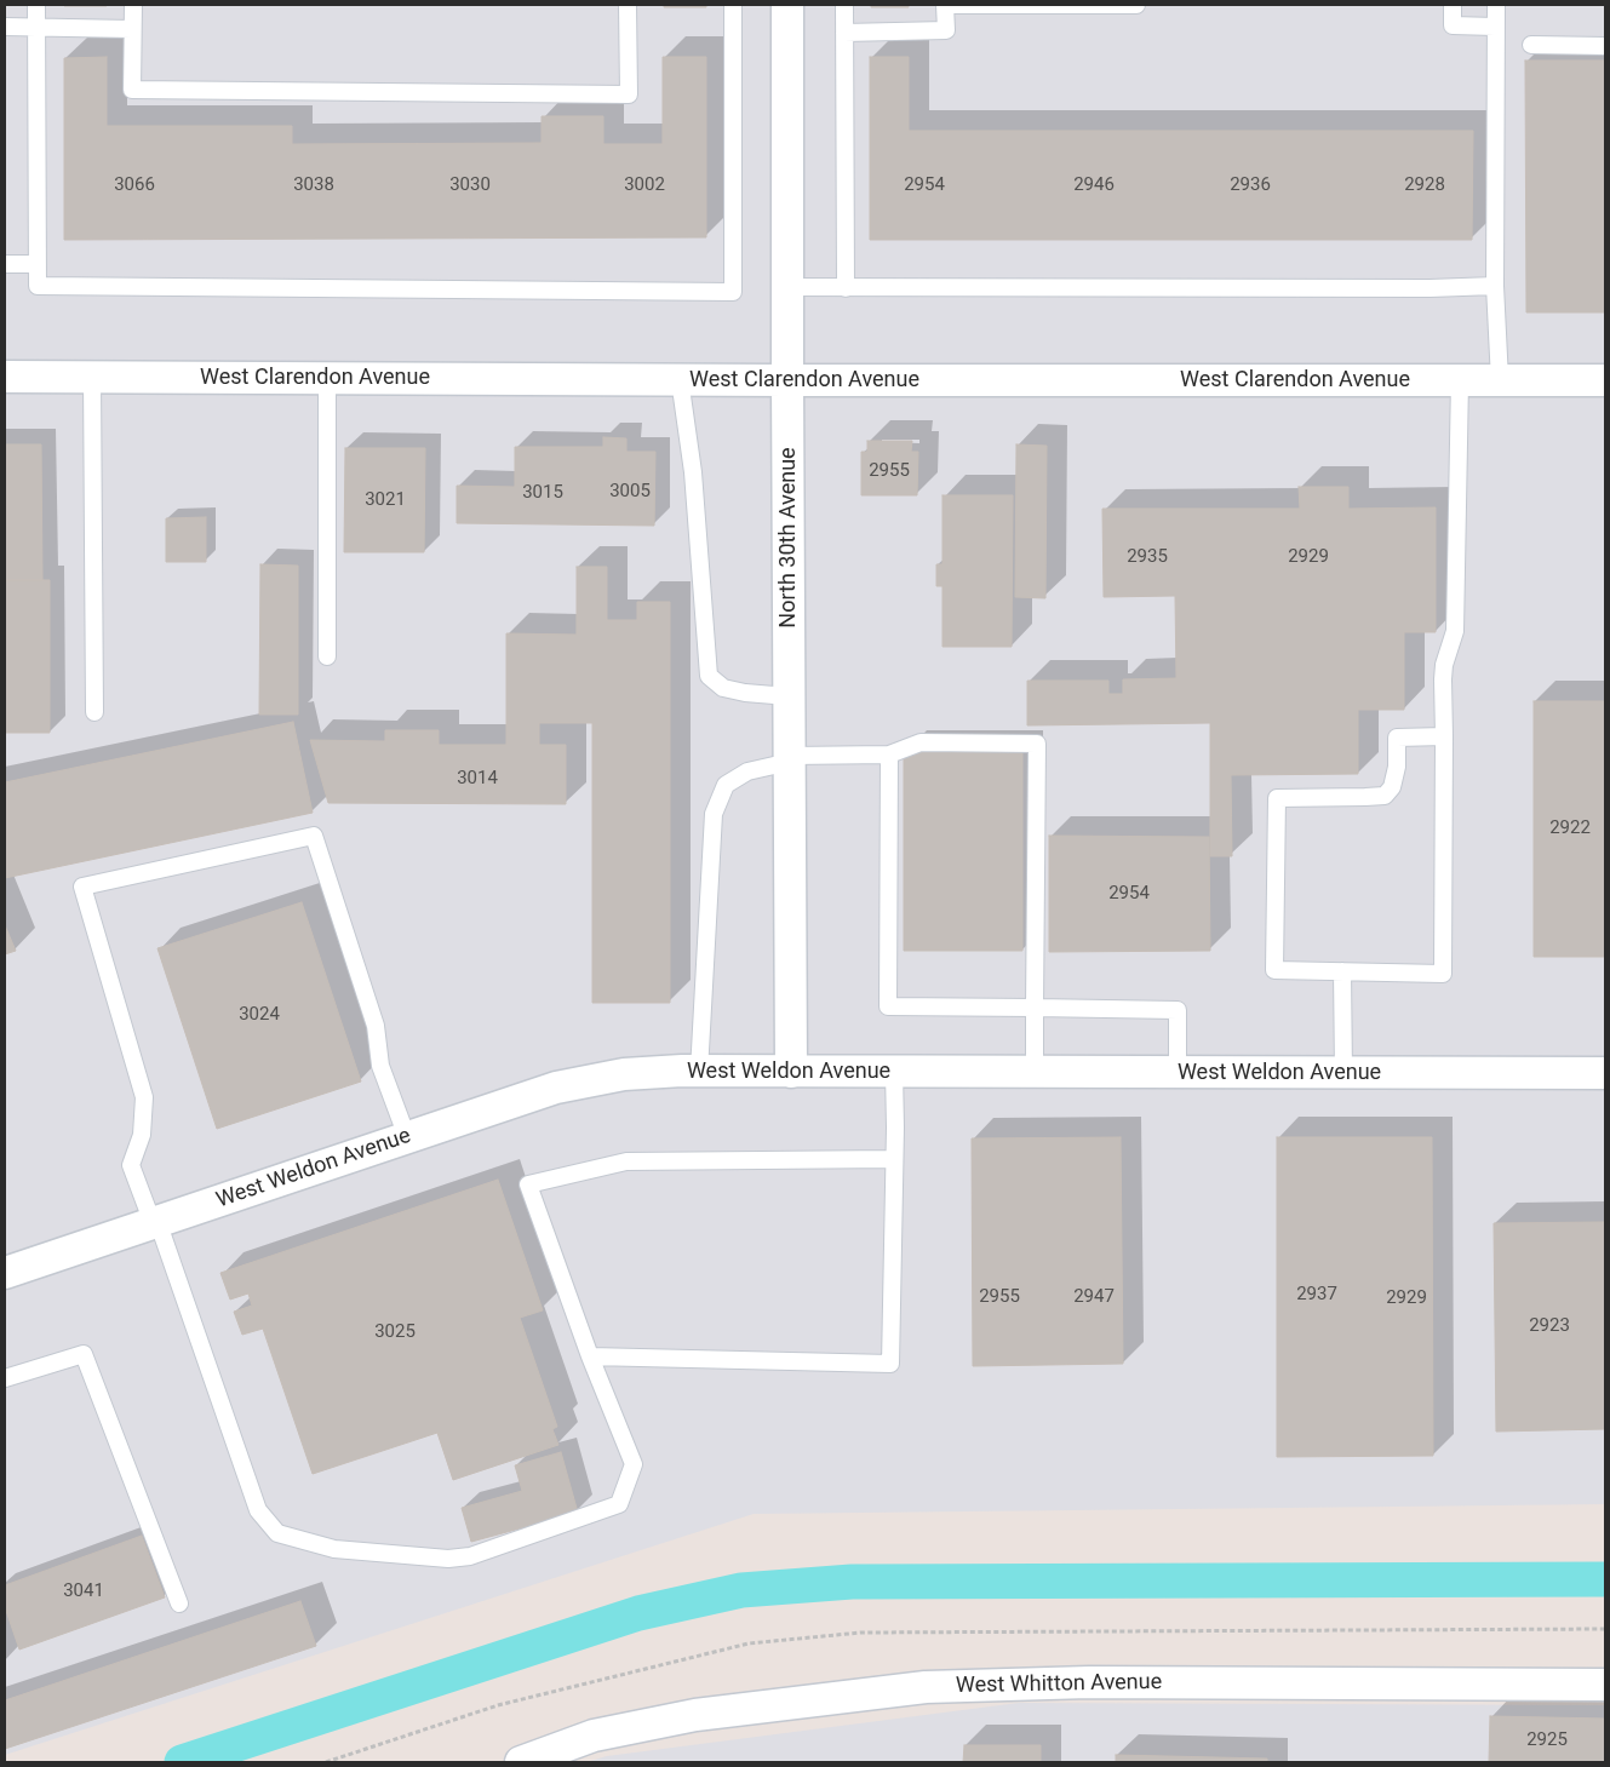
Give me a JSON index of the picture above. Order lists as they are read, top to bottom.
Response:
{
  "streets": {
    "street": [
      "West Clarendon Avenue",
      "North 30th Avenue",
      "West Weldon Avenue",
      "West Whitton Avenue"
    ]
  },
  "crossings": [
    ["West Clarendon Avenue", "North 30th Avenue"],
    ["North 30th Avenue", "West Weldon Avenue"]
  ],
  "house_numbers": [
    "3066",
    "3038",
    "3030",
    "3002",
    "2954",
    "2946",
    "2936",
    "2928",
    "2955",
    "3005",
    "3015",
    "3021",
    "2935",
    "2929",
    "3014",
    "2922",
    "2954",
    "3024",
    "2937",
    "2955",
    "2947",
    "2929",
    "2923",
    "3025",
    "3041",
    "2925"
  ]
}
